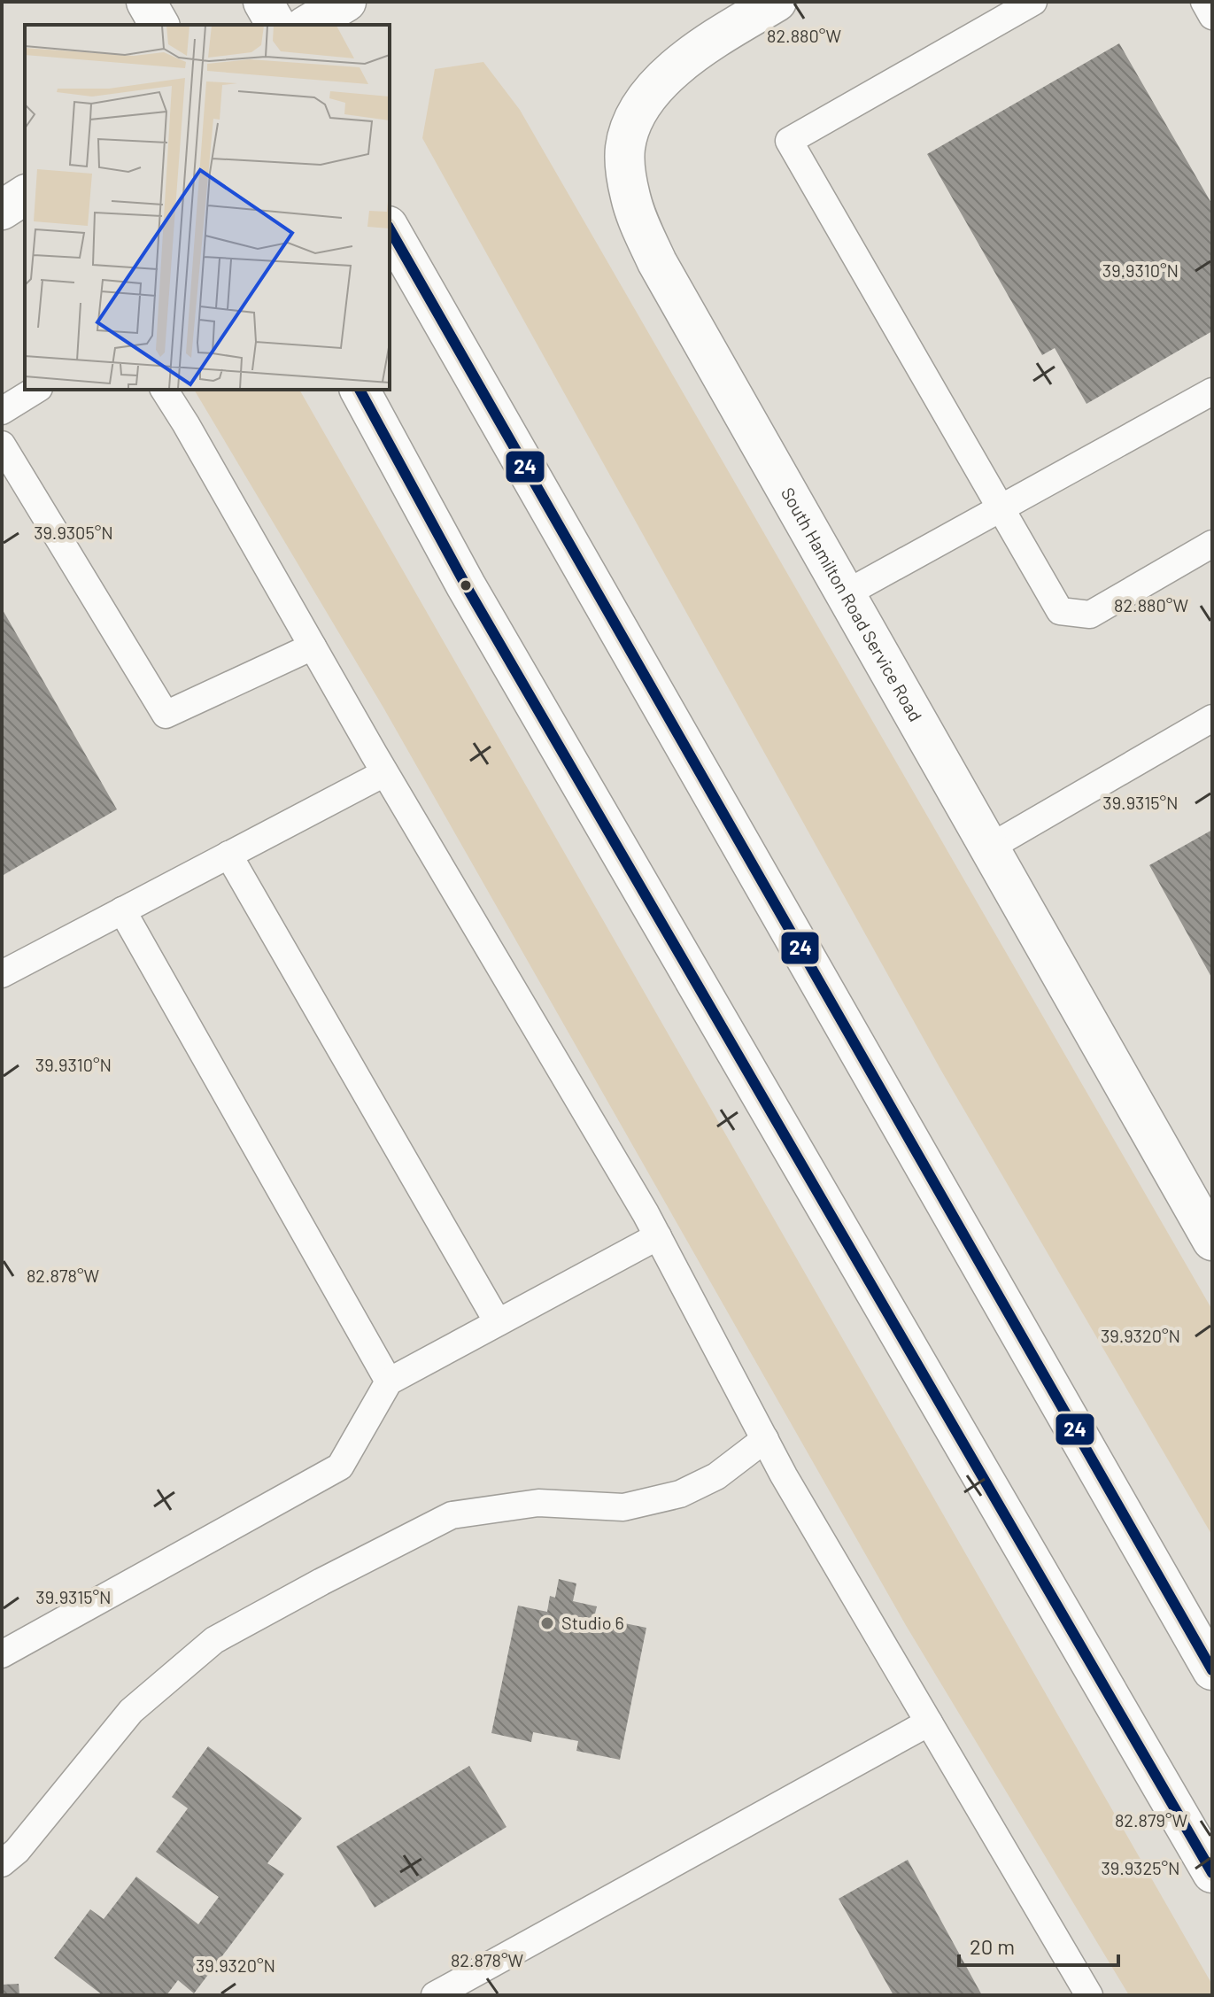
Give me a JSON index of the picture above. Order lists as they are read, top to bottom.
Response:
{
  "streets": {
    "main road": ["South Hamilton Road Service Road"]
  },
  "places": ["Studio 6"],
  "lines": ["transit line 24"],
  "scale_bar": "20 m",
  "coordinates": [
    "82.880°W",
    "39.9310°N",
    "39.9305°N",
    "39.9315°N",
    "82.878°W",
    "39.9320°N",
    "82.879°W",
    "39.9325°N"
  ]
}
